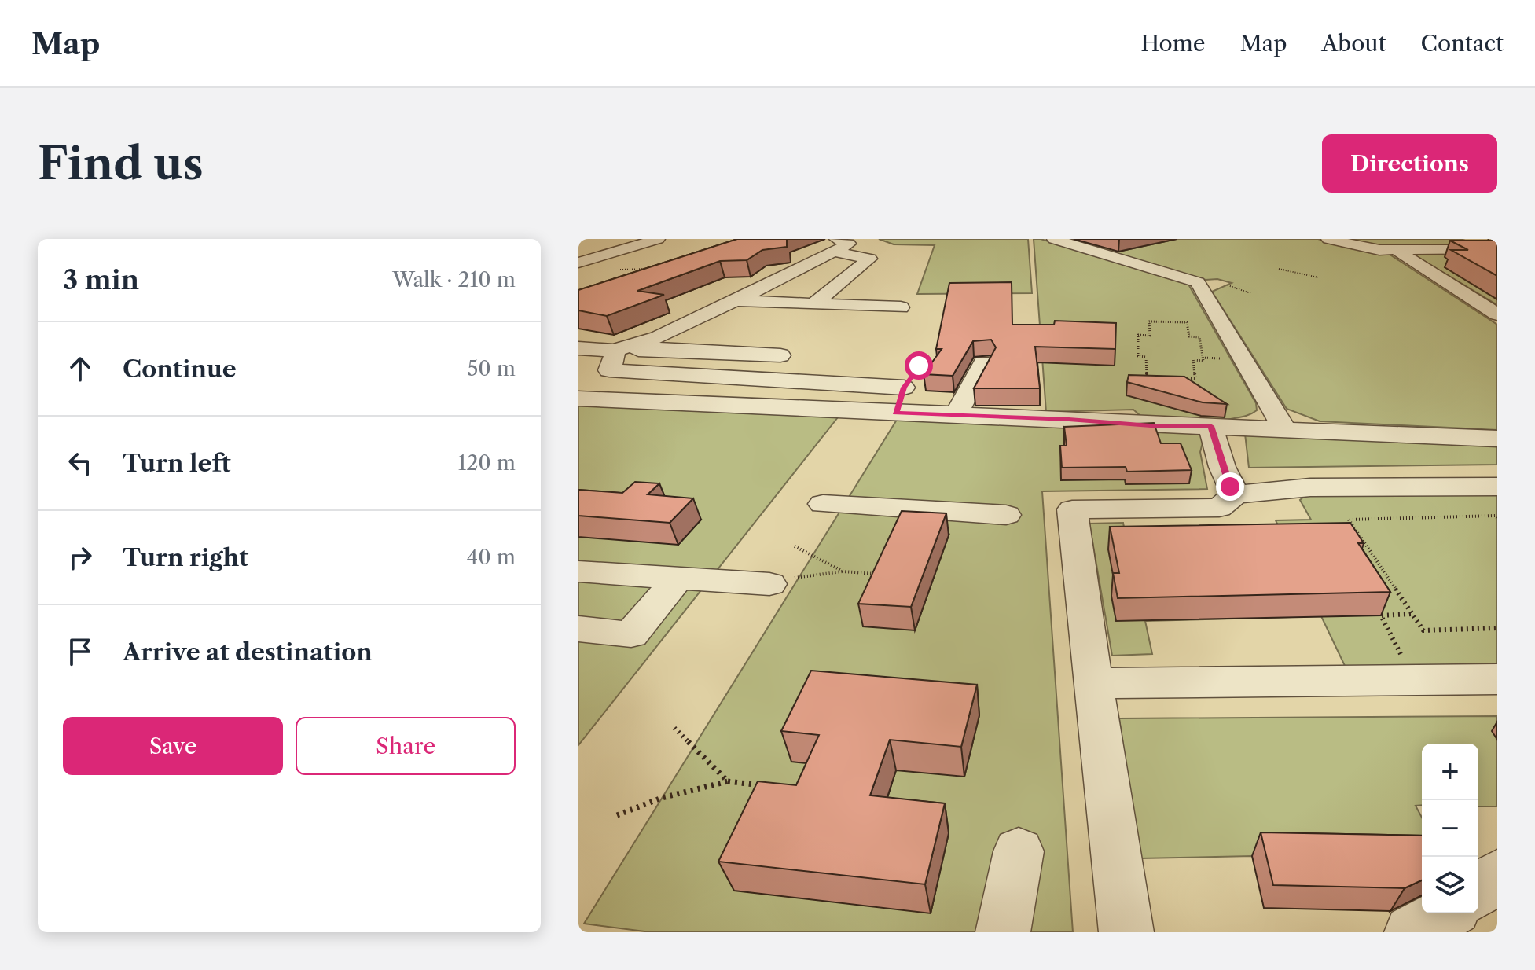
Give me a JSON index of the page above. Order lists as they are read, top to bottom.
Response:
{
  "page": {
    "header": "Map",
    "nav": [
      "Home",
      "Map",
      "About",
      "Contact"
    ],
    "buttons": [
      "Directions",
      ["Save", "Share"]
    ],
    "title": "Find us",
    "heading": ["3 min", "Walk · 210 m"],
    "list": [
      ["Continue", "50 m"],
      ["Turn left", "120 m"],
      ["Turn right", "40 m"],
      "Arrive at destination"
    ],
    "map_buttons": ["+", "−"]
  }
}
